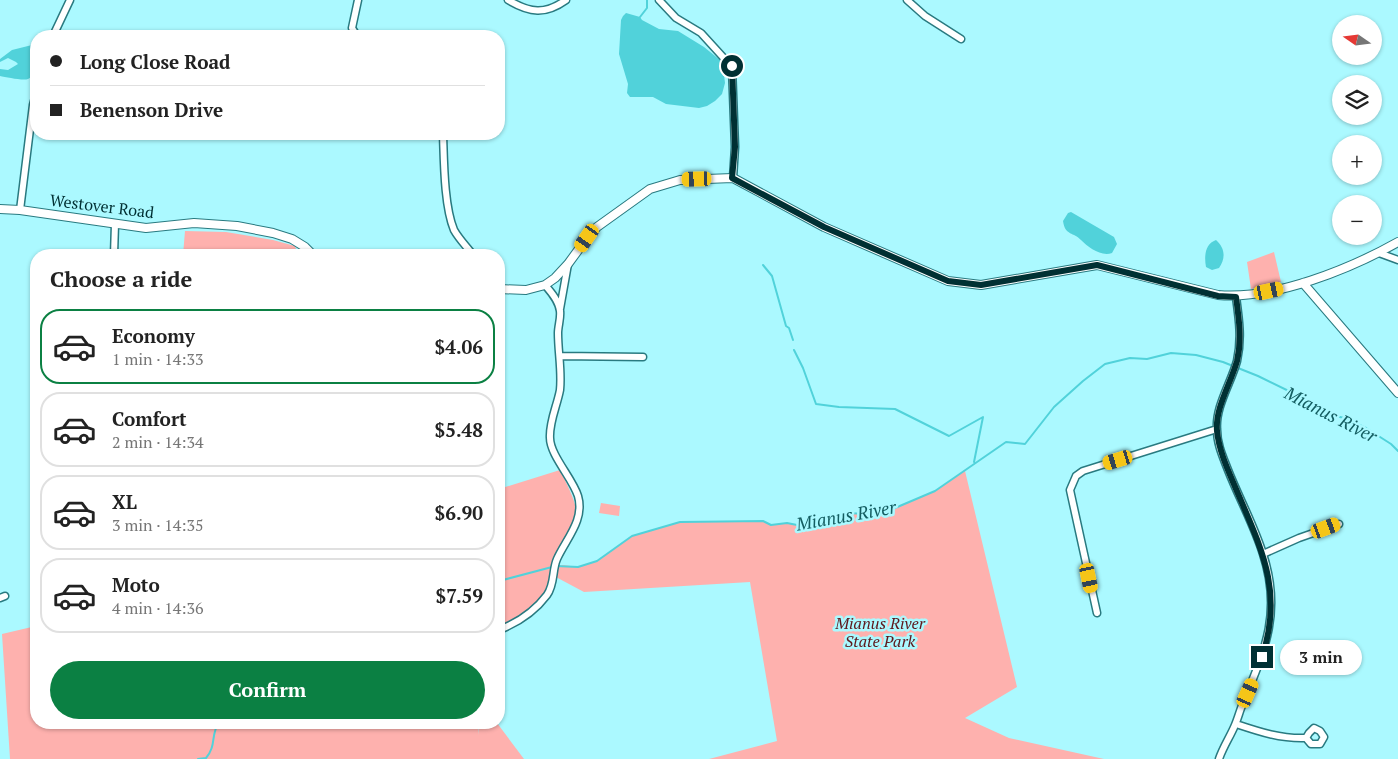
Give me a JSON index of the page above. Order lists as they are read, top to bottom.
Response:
{
  "streets": {
    "street": ["Westover Road"]
  },
  "water": ["Mianus River"],
  "parks": ["Mianus River State Park"],
  "north": "left",
  "page": {
    "map_buttons": ["+", "−"],
    "banner": ["Long Close Road", "Benenson Drive"],
    "heading": "Choose a ride",
    "list": [
      {
        "name": "Economy",
        "note": "1 min · 14:33",
        "value": "$4.06"
      },
      {
        "name": "Comfort",
        "note": "2 min · 14:34",
        "value": "$5.48"
      },
      {
        "name": "XL",
        "note": "3 min · 14:35",
        "value": "$6.90"
      },
      {
        "name": "Moto",
        "note": "4 min · 14:36",
        "value": "$7.59"
      }
    ],
    "bubble": "3 min",
    "buttons": "Confirm"
  }
}
